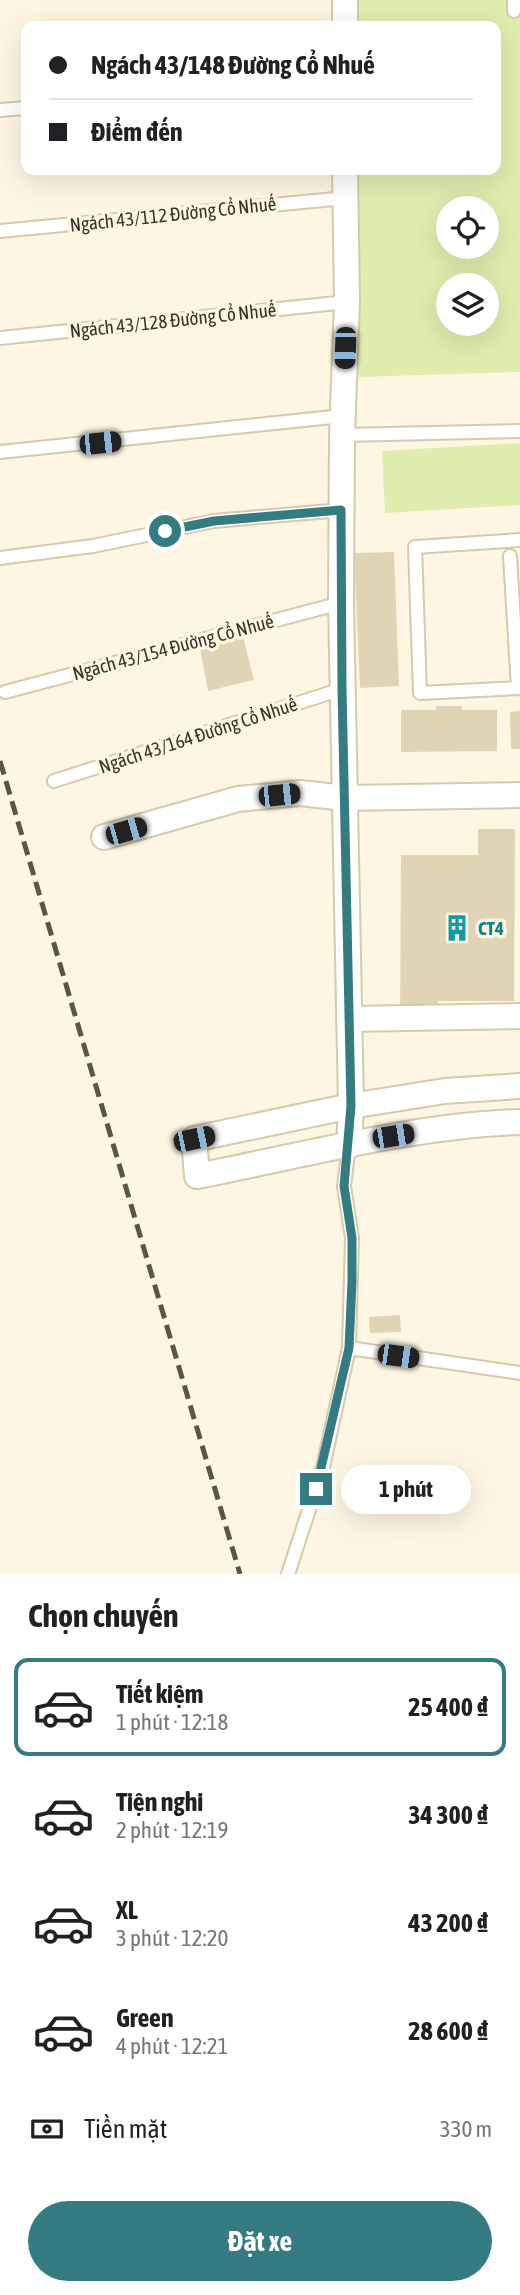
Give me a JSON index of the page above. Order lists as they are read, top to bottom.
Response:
{
  "streets": {
    "lane": [
      "Ngách 43/112 Đường Cổ Nhuế",
      "Ngách 43/128 Đường Cổ Nhuế",
      "Ngách 43/154 Đường Cổ Nhuế",
      "Ngách 43/164 Đường Cổ Nhuế"
    ]
  },
  "places": {
    "building": ["CT4"]
  },
  "page": {
    "banner": ["Ngách 43/148 Đường Cổ Nhuế", "Điểm đến"],
    "bubble": "1 phút",
    "heading": "Chọn chuyến",
    "list": [
      {
        "name": "Tiết kiệm",
        "note": "1 phút · 12:18",
        "value": "25 400 ₫"
      },
      {
        "name": "Tiện nghi",
        "note": "2 phút · 12:19",
        "value": "34 300 ₫"
      },
      {
        "name": "XL",
        "note": "3 phút · 12:20",
        "value": "43 200 ₫"
      },
      {
        "name": "Green",
        "note": "4 phút · 12:21",
        "value": "28 600 ₫"
      }
    ],
    "pay": ["Tiền mặt", "330 m"],
    "buttons": "Đặt xe"
  }
}
